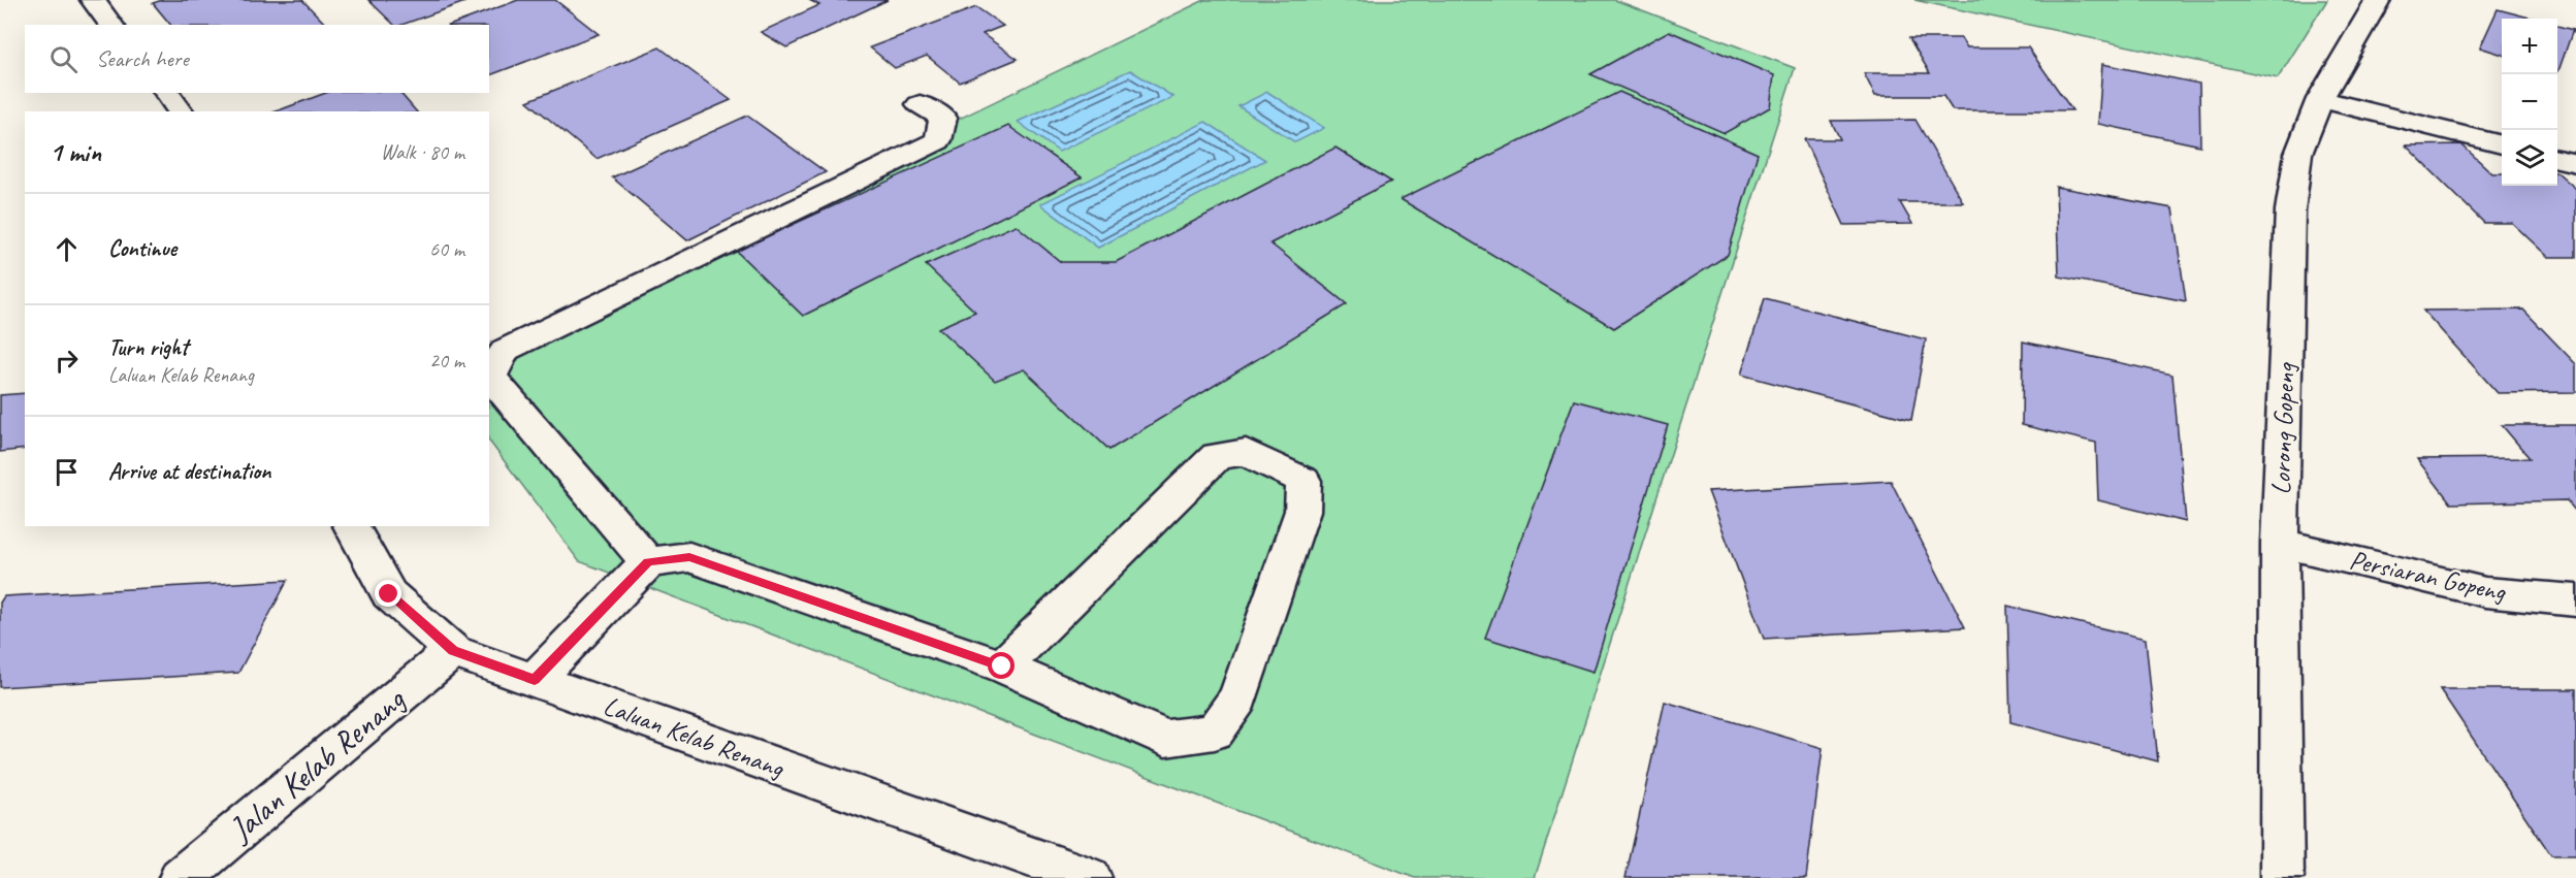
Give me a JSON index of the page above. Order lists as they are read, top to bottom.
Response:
{
  "streets": {
    "street": [
      "Lorong Gopeng",
      "Persiaran Gopeng",
      "Laluan Kelab Renang",
      "Jalan Kelab Renang"
    ]
  },
  "crossings": [
    ["Lorong Gopeng", "Persiaran Gopeng"],
    ["Laluan Kelab Renang", "Jalan Kelab Renang"]
  ],
  "page": {
    "map_buttons": ["+", "−"],
    "search": "Search here",
    "heading": ["1 min", "Walk · 80 m"],
    "list": [
      ["Continue", "60 m"],
      ["Turn right", "Laluan Kelab Renang", "20 m"],
      "Arrive at destination"
    ]
  }
}
